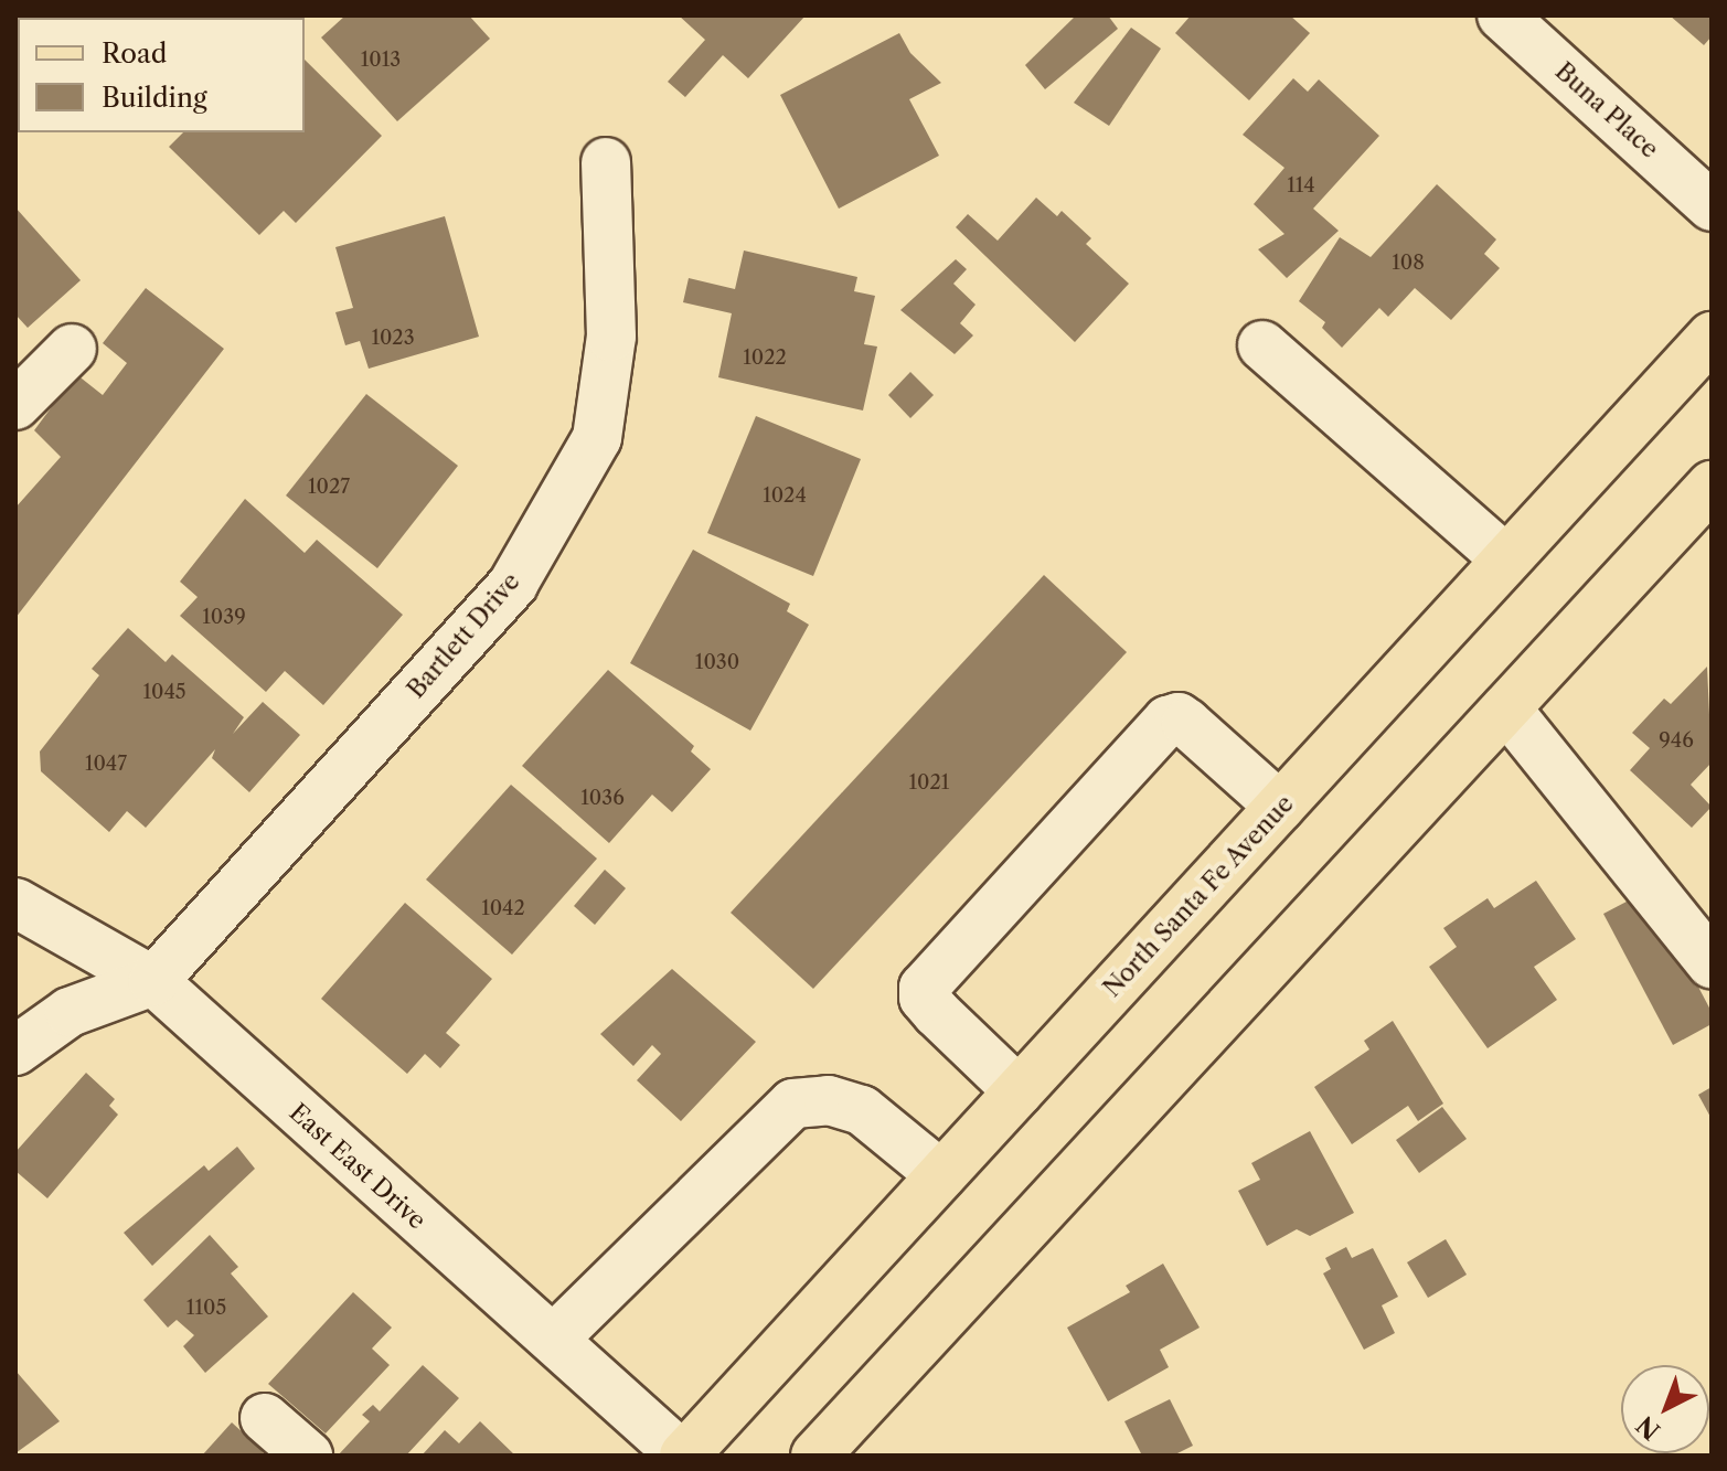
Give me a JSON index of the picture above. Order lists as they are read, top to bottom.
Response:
{
  "streets": {
    "main road": ["North Santa Fe Avenue"],
    "street": ["Buna Place", "Bartlett Drive", "East East Drive"]
  },
  "crossings": [
    ["Bartlett Drive", "East East Drive"],
    ["North Santa Fe Avenue", "East East Drive"]
  ],
  "house_numbers": [
    "1013",
    "114",
    "108",
    "1023",
    "1022",
    "1027",
    "1024",
    "1039",
    "1030",
    "1045",
    "946",
    "1047",
    "1021",
    "1036",
    "1042",
    "1105"
  ],
  "legend": ["Road", "Building"],
  "north": "bottom left"
}
